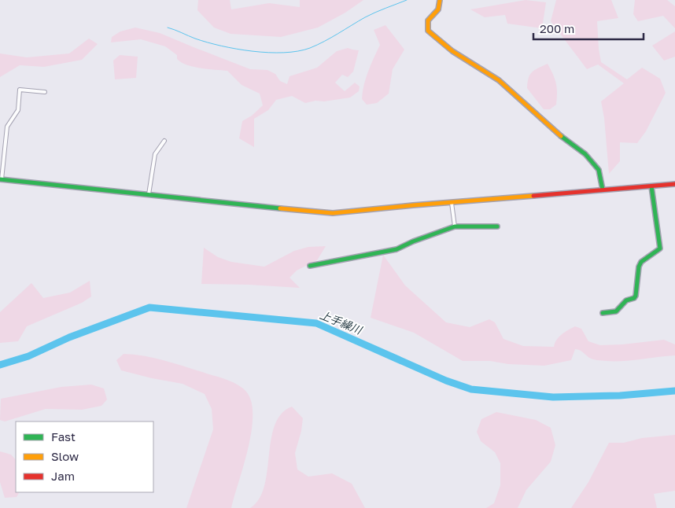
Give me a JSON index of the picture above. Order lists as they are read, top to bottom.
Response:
{
  "water": ["上手繰川"],
  "legend": ["Fast", "Slow", "Jam"],
  "scale_bar": "200 m"
}
